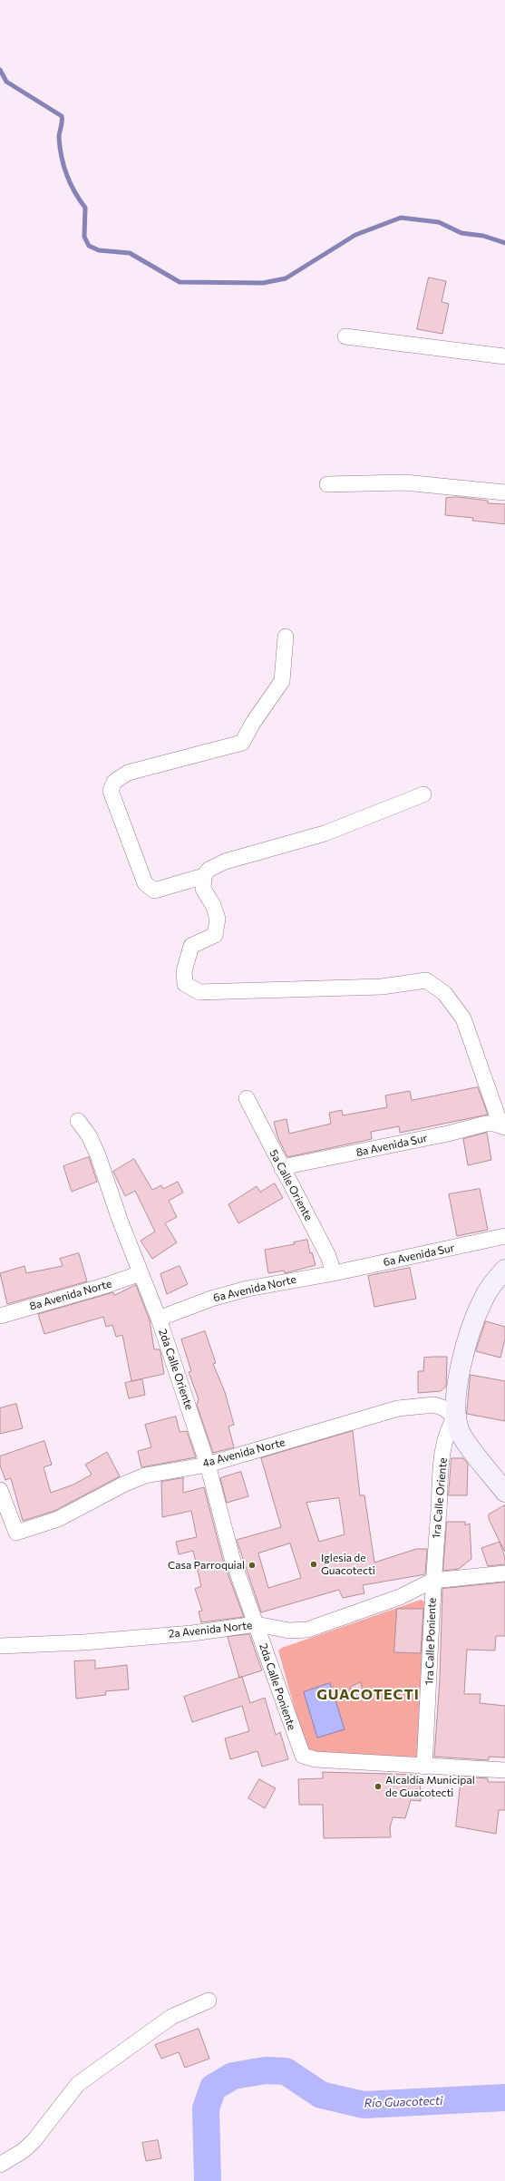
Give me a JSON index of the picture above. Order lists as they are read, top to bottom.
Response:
{
  "streets": {
    "street": [
      "8a Avenida Sur",
      "5a Calle Oriente",
      "6a Avenida Sur",
      "6a Avenida Norte",
      "8a Avenida Norte",
      "2da Calle Oriente",
      "4a Avenida Norte",
      "1ra Calle Oriente",
      "2a Avenida Norte",
      "1ra Calle Poniente",
      "2da Calle Poniente"
    ]
  },
  "crossings": [
    ["8a Avenida Sur", "5a Calle Oriente"],
    ["5a Calle Oriente", "6a Avenida Sur"],
    ["5a Calle Oriente", "6a Avenida Norte"],
    ["6a Avenida Sur", "6a Avenida Norte"],
    ["6a Avenida Norte", "2da Calle Oriente"],
    ["8a Avenida Norte", "2da Calle Oriente"],
    ["2da Calle Oriente", "4a Avenida Norte"],
    ["2da Calle Oriente", "2a Avenida Norte"],
    ["2da Calle Oriente", "2da Calle Poniente"],
    ["4a Avenida Norte", "1ra Calle Oriente"],
    ["1ra Calle Oriente", "2a Avenida Norte"],
    ["1ra Calle Oriente", "1ra Calle Poniente"],
    ["2a Avenida Norte", "1ra Calle Poniente"],
    ["2a Avenida Norte", "2da Calle Poniente"],
    ["1ra Calle Poniente", "2da Calle Poniente"]
  ],
  "districts": ["GUACOTECTI"],
  "water": ["Río Guacotecti"],
  "places": ["Iglesia de Guacotecti", "Casa Parroquial", "Alcaldía Municipal de Guacotecti"]
}
